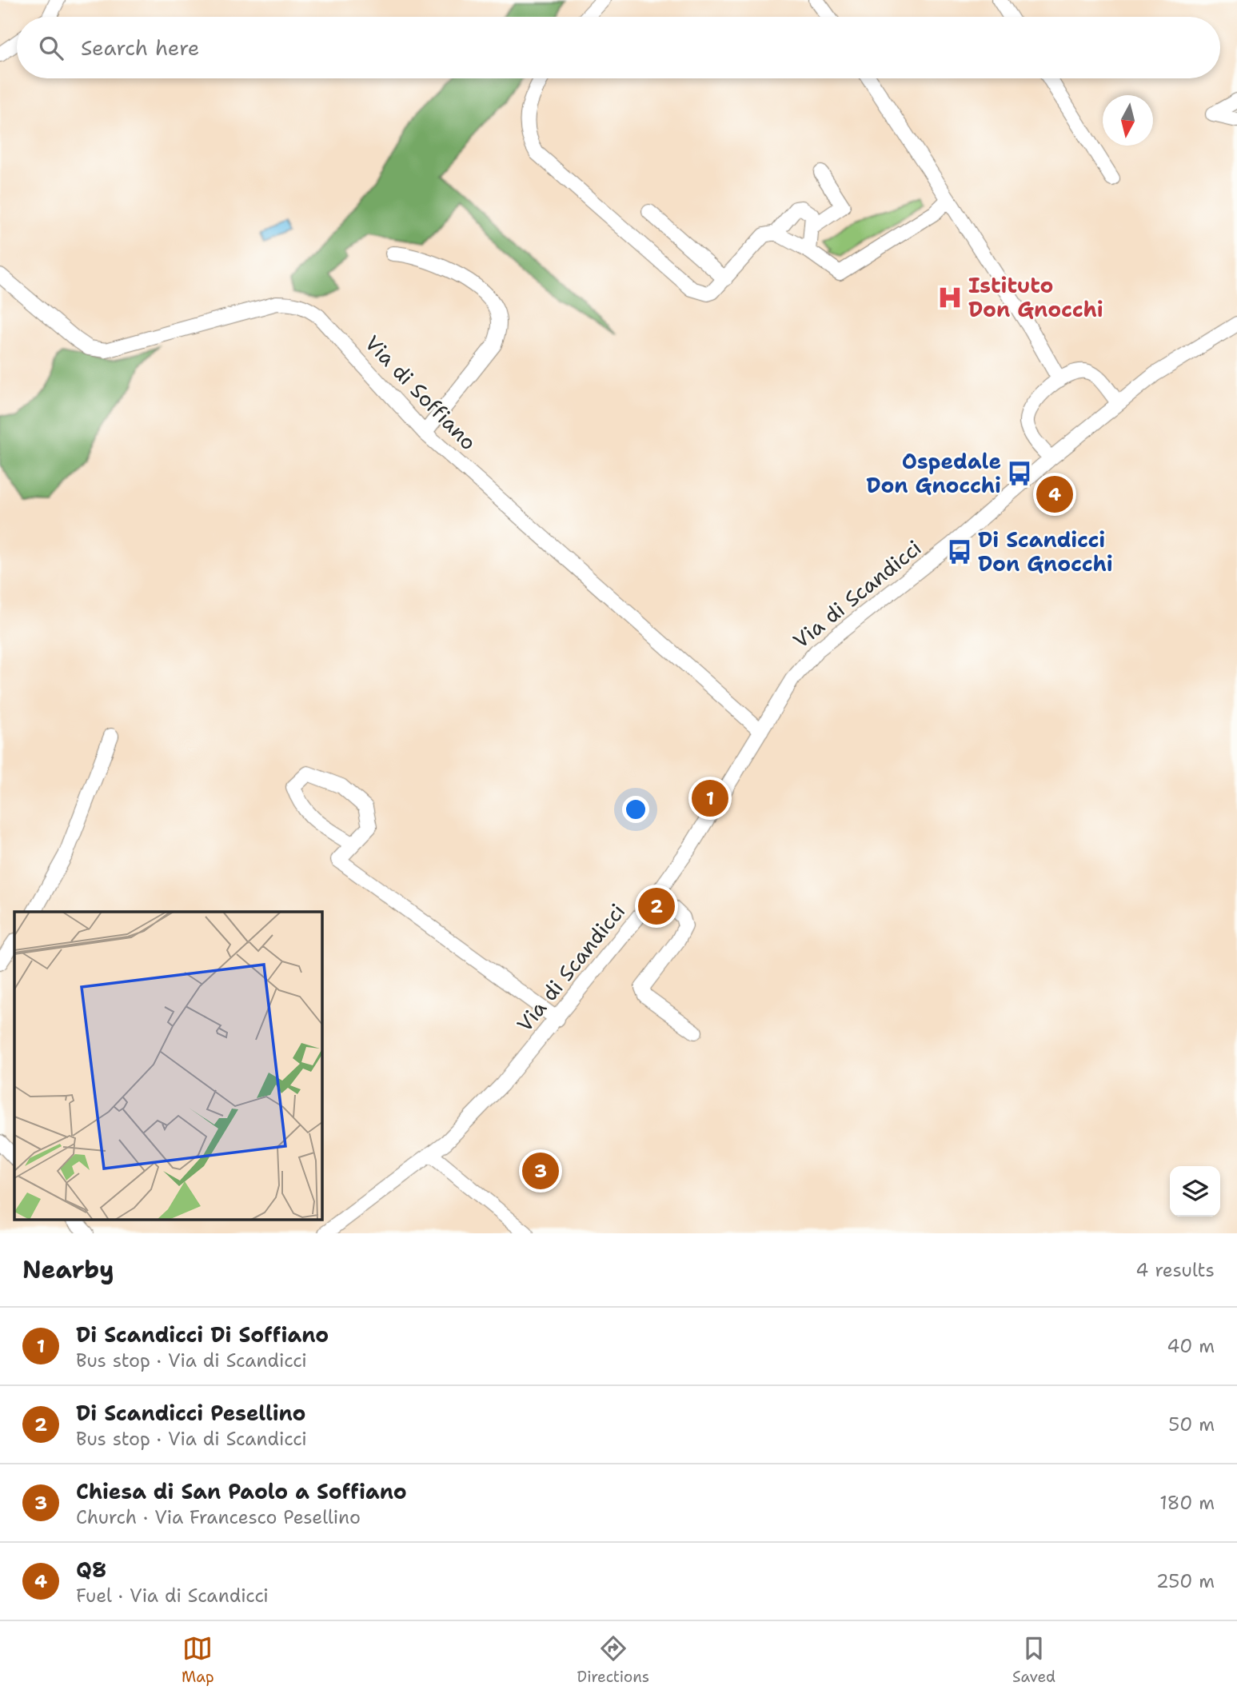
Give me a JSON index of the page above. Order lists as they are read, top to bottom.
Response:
{
  "streets": {
    "street": ["Via di Soffiano", "Via di Scandicci"]
  },
  "crossings": [
    ["Via di Soffiano", "Via di Scandicci"]
  ],
  "places": {
    "hospital": ["Istituto Don Gnocchi"],
    "bus stop": ["Ospedale Don Gnocchi", "Di Scandicci Don Gnocchi"]
  },
  "north": "bottom",
  "page": {
    "search": "Search here",
    "pins": [
      "4",
      "1",
      "2",
      "3"
    ],
    "heading": ["Nearby", "4 results"],
    "list": [
      {
        "mark": "1",
        "name": "Di Scandicci Di Soffiano",
        "note": "Bus stop · Via di Scandicci",
        "value": "40 m"
      },
      {
        "mark": "2",
        "name": "Di Scandicci Pesellino",
        "note": "Bus stop · Via di Scandicci",
        "value": "50 m"
      },
      {
        "mark": "3",
        "name": "Chiesa di San Paolo a Soffiano",
        "note": "Church · Via Francesco Pesellino",
        "value": "180 m"
      },
      {
        "mark": "4",
        "name": "Q8",
        "note": "Fuel · Via di Scandicci",
        "value": "250 m"
      }
    ],
    "nav": ["Map", "Directions", "Saved"]
  }
}
